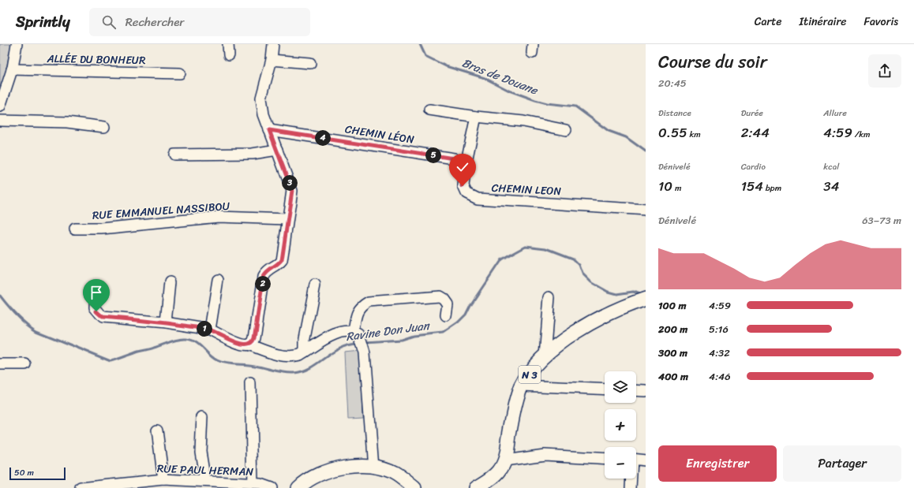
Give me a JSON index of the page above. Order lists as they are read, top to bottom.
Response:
{
  "streets": {
    "main road": ["N 3"],
    "street": [
      "ALLÉE DU BONHEUR",
      "CHEMIN LÉON",
      "CHEMIN LEON",
      "RUE EMMANUEL NASSIBOU",
      "RUE PAUL HERMAN"
    ]
  },
  "crossings": [
    ["CHEMIN LÉON", "CHEMIN LEON"]
  ],
  "water": ["Bras de Douane", "Ravine Don Juan"],
  "scale_bar": "50 m",
  "page": {
    "header": "Sprintly",
    "search": "Rechercher",
    "nav": ["Carte", "Itinéraire", "Favoris"],
    "heading": ["Course du soir", "20:45"],
    "stats": [
      ["Distance", "0.55 km"],
      ["Durée", "2:44"],
      ["Allure", "4:59 /km"],
      ["Dénivelé", "10 m"],
      ["Cardio", "154 bpm"],
      ["kcal", "34"]
    ],
    "pins": [
      "4",
      "5",
      "3",
      "2",
      "1"
    ],
    "chart": ["Dénivelé", "63–73 m"],
    "list": [
      {
        "name": "100 m",
        "note": "4:59"
      },
      {
        "name": "200 m",
        "note": "5:16"
      },
      {
        "name": "300 m",
        "note": "4:32"
      },
      {
        "name": "400 m",
        "note": "4:46"
      }
    ],
    "map_buttons": ["+", "−"],
    "buttons": ["Enregistrer", "Partager"],
    "scale": "50 m"
  }
}
